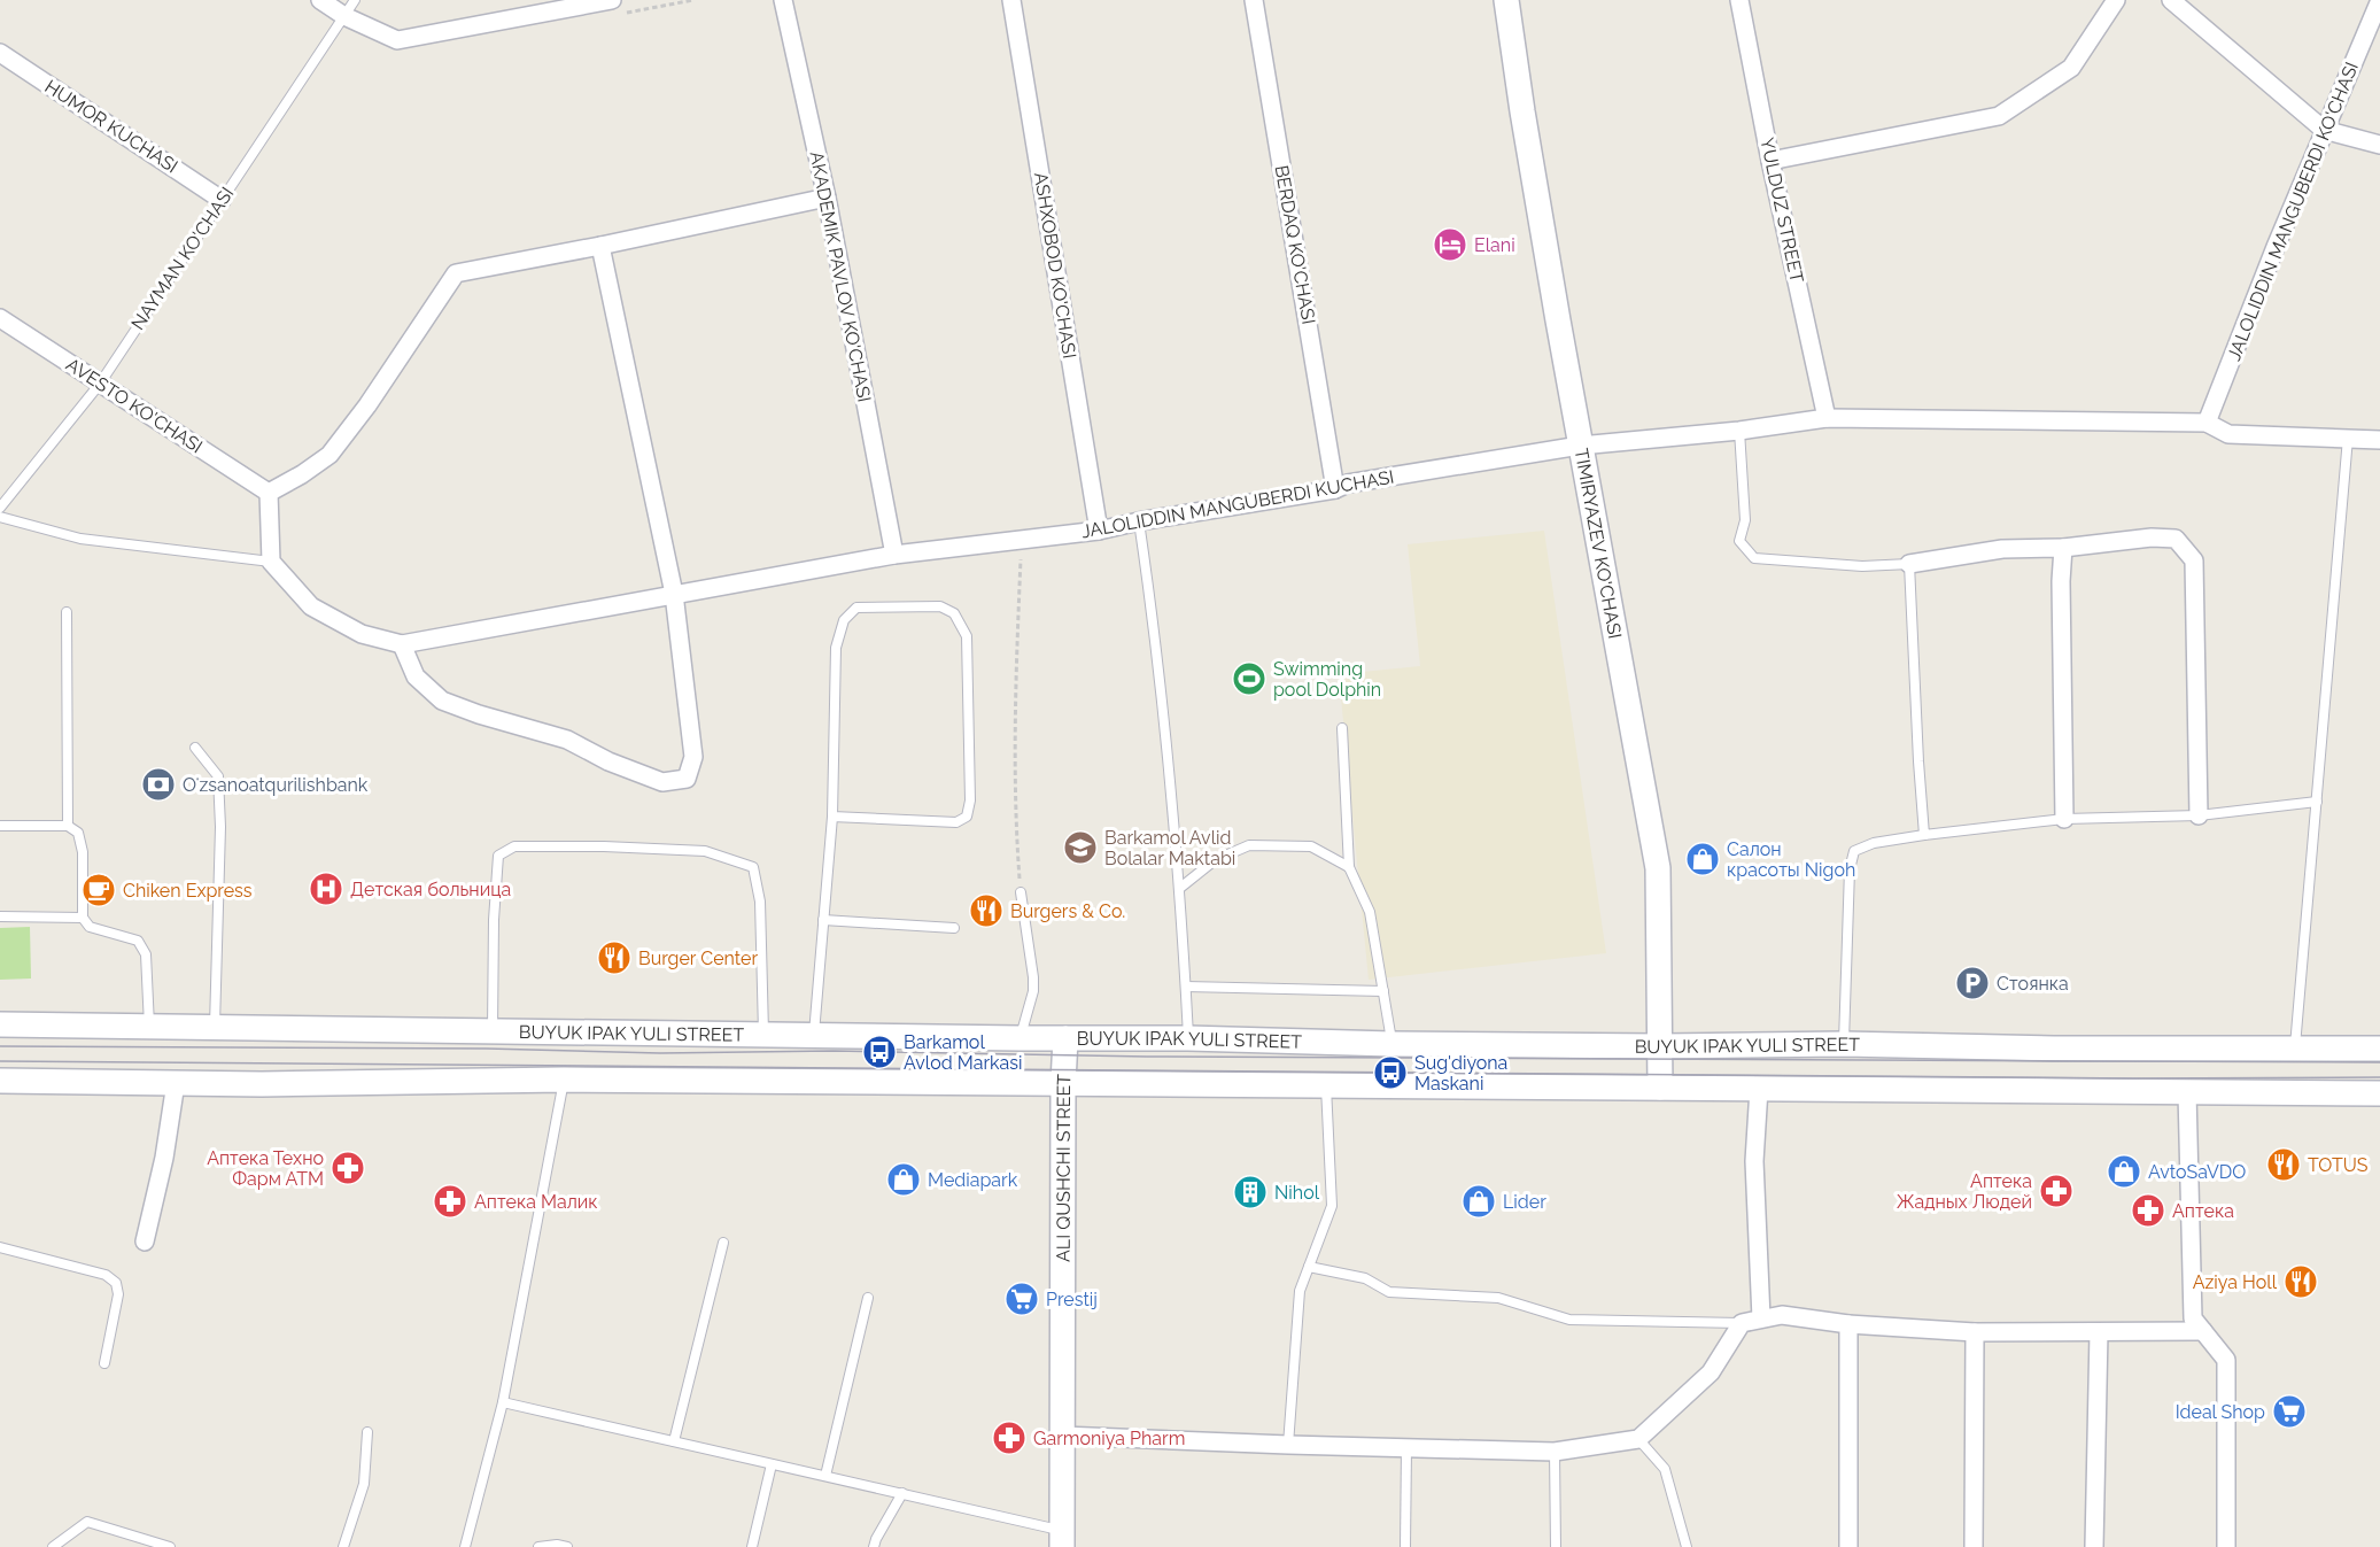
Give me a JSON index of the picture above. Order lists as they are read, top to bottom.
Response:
{
  "streets": {
    "main road": ["TIMIRYAZEV KO'CHASI", "BUYUK IPAK YULI STREET", "ALI QUSHCHI STREET"],
    "street": [
      "HUMOR KUCHASI",
      "YULDUZ STREET",
      "JALOLIDDIN MANGUBERDI KO'CHASI",
      "BERDAQ KO'CHASI",
      "ASHXOBOD KO'CHASI",
      "AKADEMIK PAVLOV KO'CHASI",
      "AVESTO KO'CHASI",
      "JALOLIDDIN MANGUBERDI KUCHASI"
    ],
    "lane": ["NAYMAN KO'CHASI"]
  },
  "crossings": [
    ["HUMOR KUCHASI", "NAYMAN KO'CHASI"],
    ["YULDUZ STREET", "JALOLIDDIN MANGUBERDI KUCHASI"],
    ["JALOLIDDIN MANGUBERDI KO'CHASI", "JALOLIDDIN MANGUBERDI KUCHASI"],
    ["BERDAQ KO'CHASI", "JALOLIDDIN MANGUBERDI KUCHASI"],
    ["NAYMAN KO'CHASI", "AVESTO KO'CHASI"],
    ["ASHXOBOD KO'CHASI", "JALOLIDDIN MANGUBERDI KUCHASI"],
    ["AKADEMIK PAVLOV KO'CHASI", "JALOLIDDIN MANGUBERDI KUCHASI"],
    ["JALOLIDDIN MANGUBERDI KUCHASI", "TIMIRYAZEV KO'CHASI"],
    ["TIMIRYAZEV KO'CHASI", "BUYUK IPAK YULI STREET"],
    ["BUYUK IPAK YULI STREET", "ALI QUSHCHI STREET"]
  ],
  "places": {
    "hotel": ["Elani"],
    "sports": ["Swimming pool Dolphin"],
    "bank": ["Oʻzsanoatqurilishbank"],
    "school or university": ["Barkamol Avlid Bolalar Maktabi"],
    "shop": [
      "Салон красоты Nigoh",
      "AvtoSaVDO",
      "Mediapark",
      "Lider"
    ],
    "hospital": ["Детская больница"],
    "cafe": ["Chiken Express"],
    "restaurant": [
      "Burgers & Co.",
      "Burger Center",
      "TOTUS",
      "Aziya Holl"
    ],
    "parking": ["Стоянка"],
    "bus stop": ["Barkamol Avlod Markasi", "Sug'diyona Maskani"],
    "pharmacy": [
      "Аптека Техно Фарм АТМ",
      "Аптека Жадных Людей",
      "Аптека Малик",
      "Аптека",
      "Garmoniya Pharm"
    ],
    "building": ["Nihol"],
    "supermarket": ["Prestij", "Ideal Shop"]
  }
}
